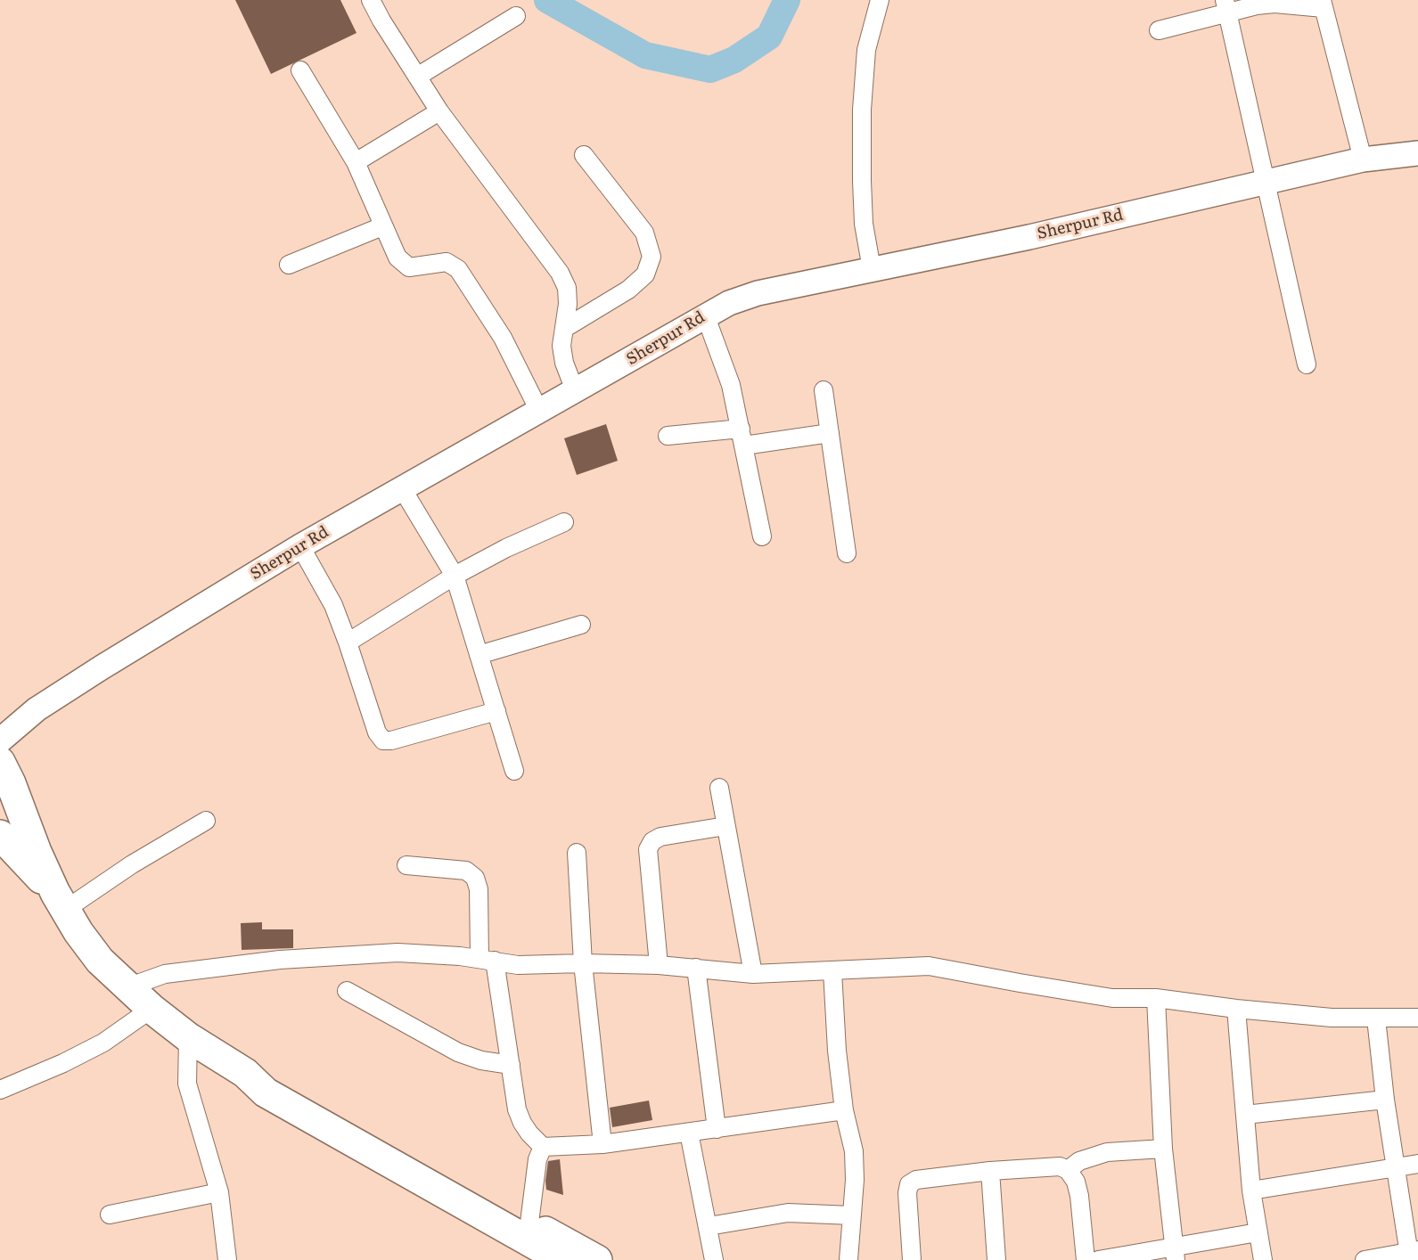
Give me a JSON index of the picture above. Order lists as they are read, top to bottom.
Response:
{
  "streets": {
    "street": ["Sherpur Rd"]
  }
}
